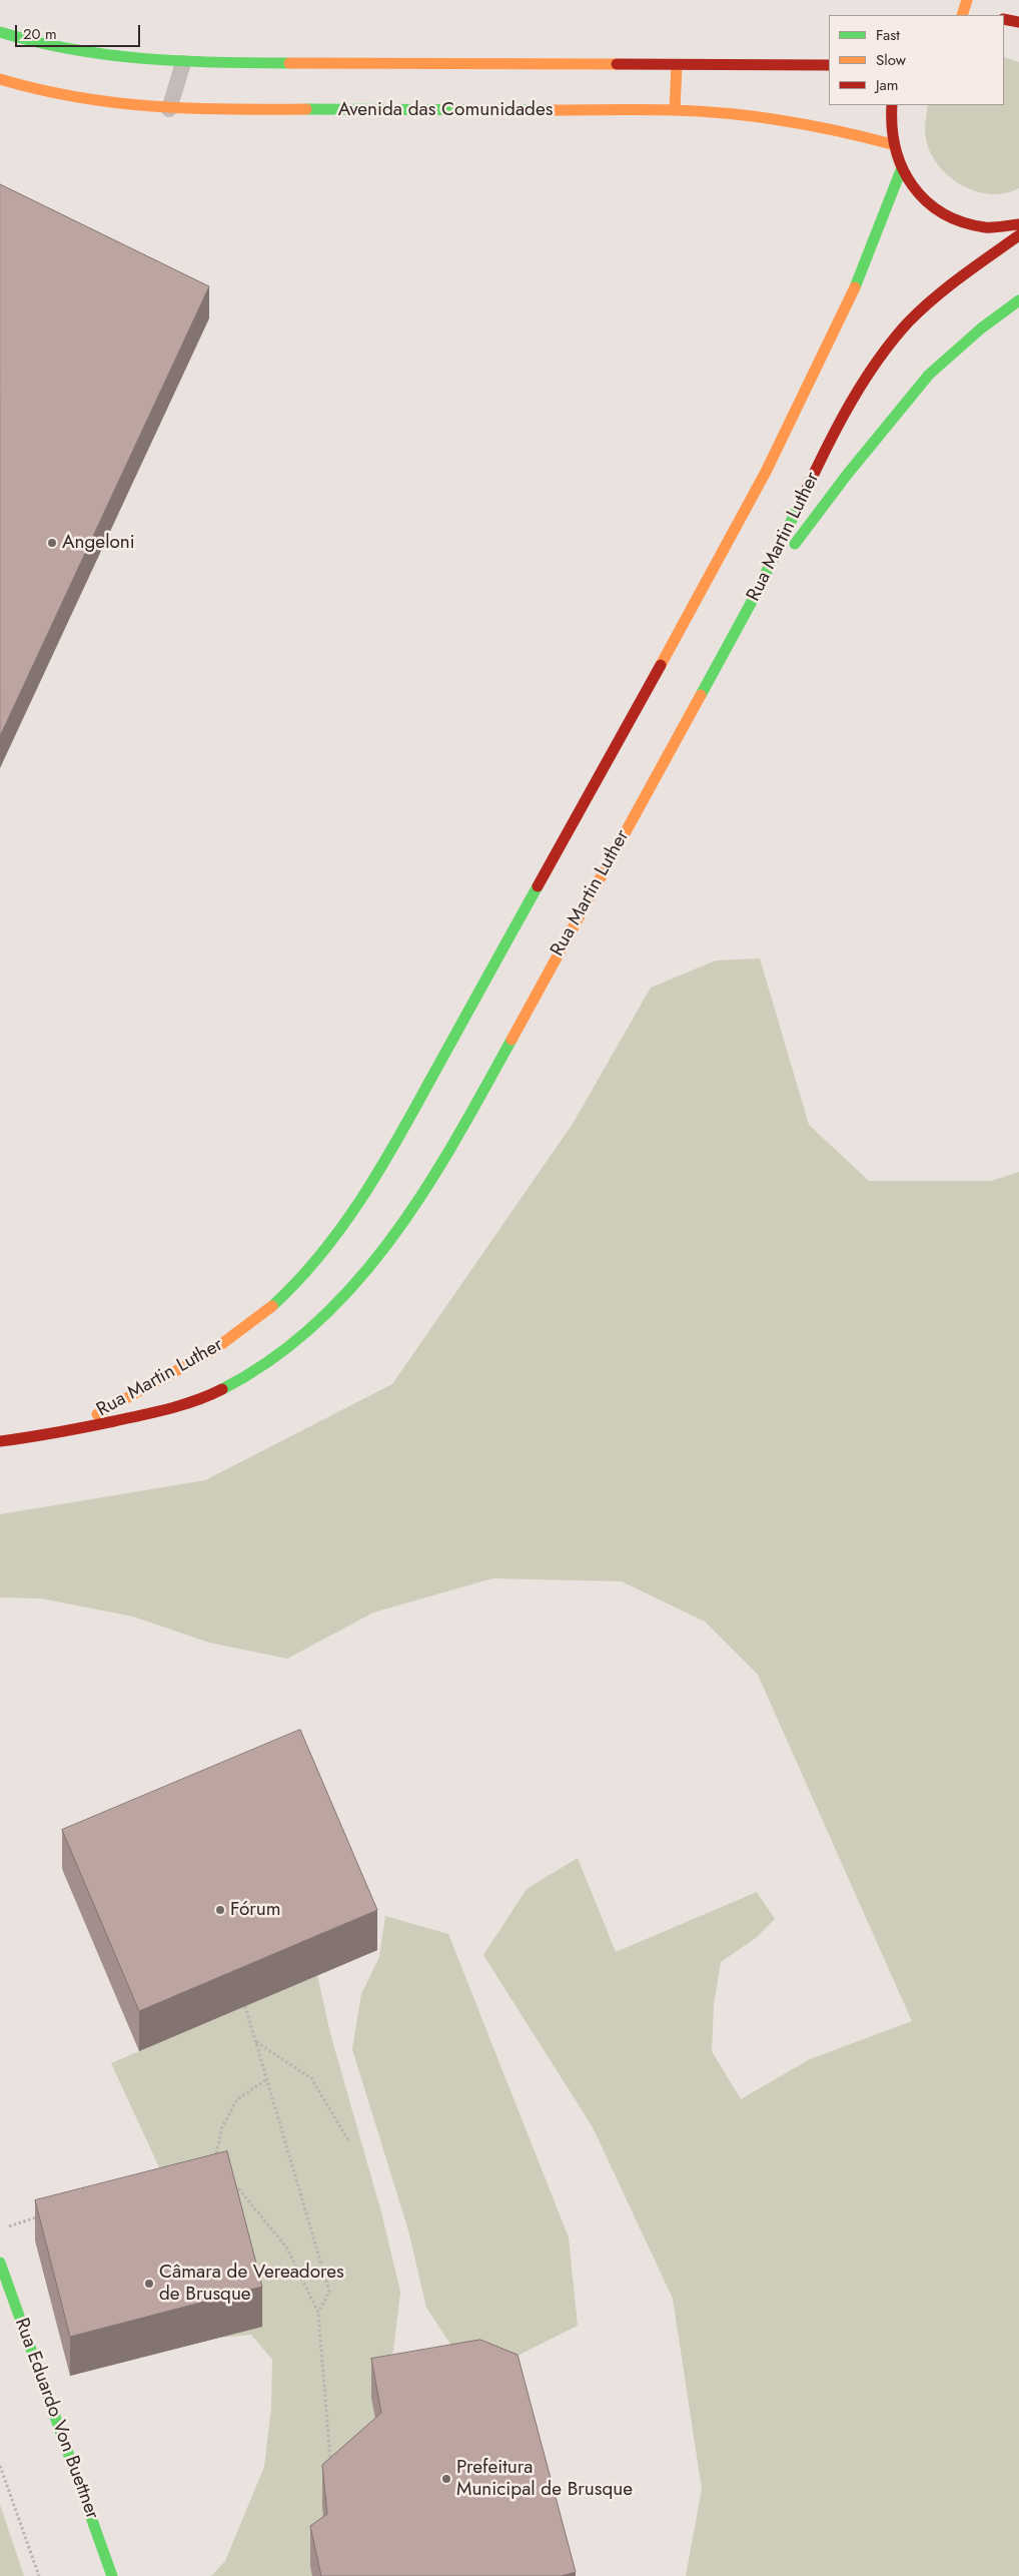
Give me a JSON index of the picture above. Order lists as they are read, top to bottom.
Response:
{
  "streets": {
    "main road": ["Avenida das Comunidades", "Rua Martin Luther", "Rua Eduardo Von Buettner"]
  },
  "places": [
    "Angeloni",
    "Fórum",
    "Câmara de Vereadores de Brusque",
    "Prefeitura Municipal de Brusque"
  ],
  "legend": ["Fast", "Slow", "Jam"],
  "scale_bar": "20 m"
}
